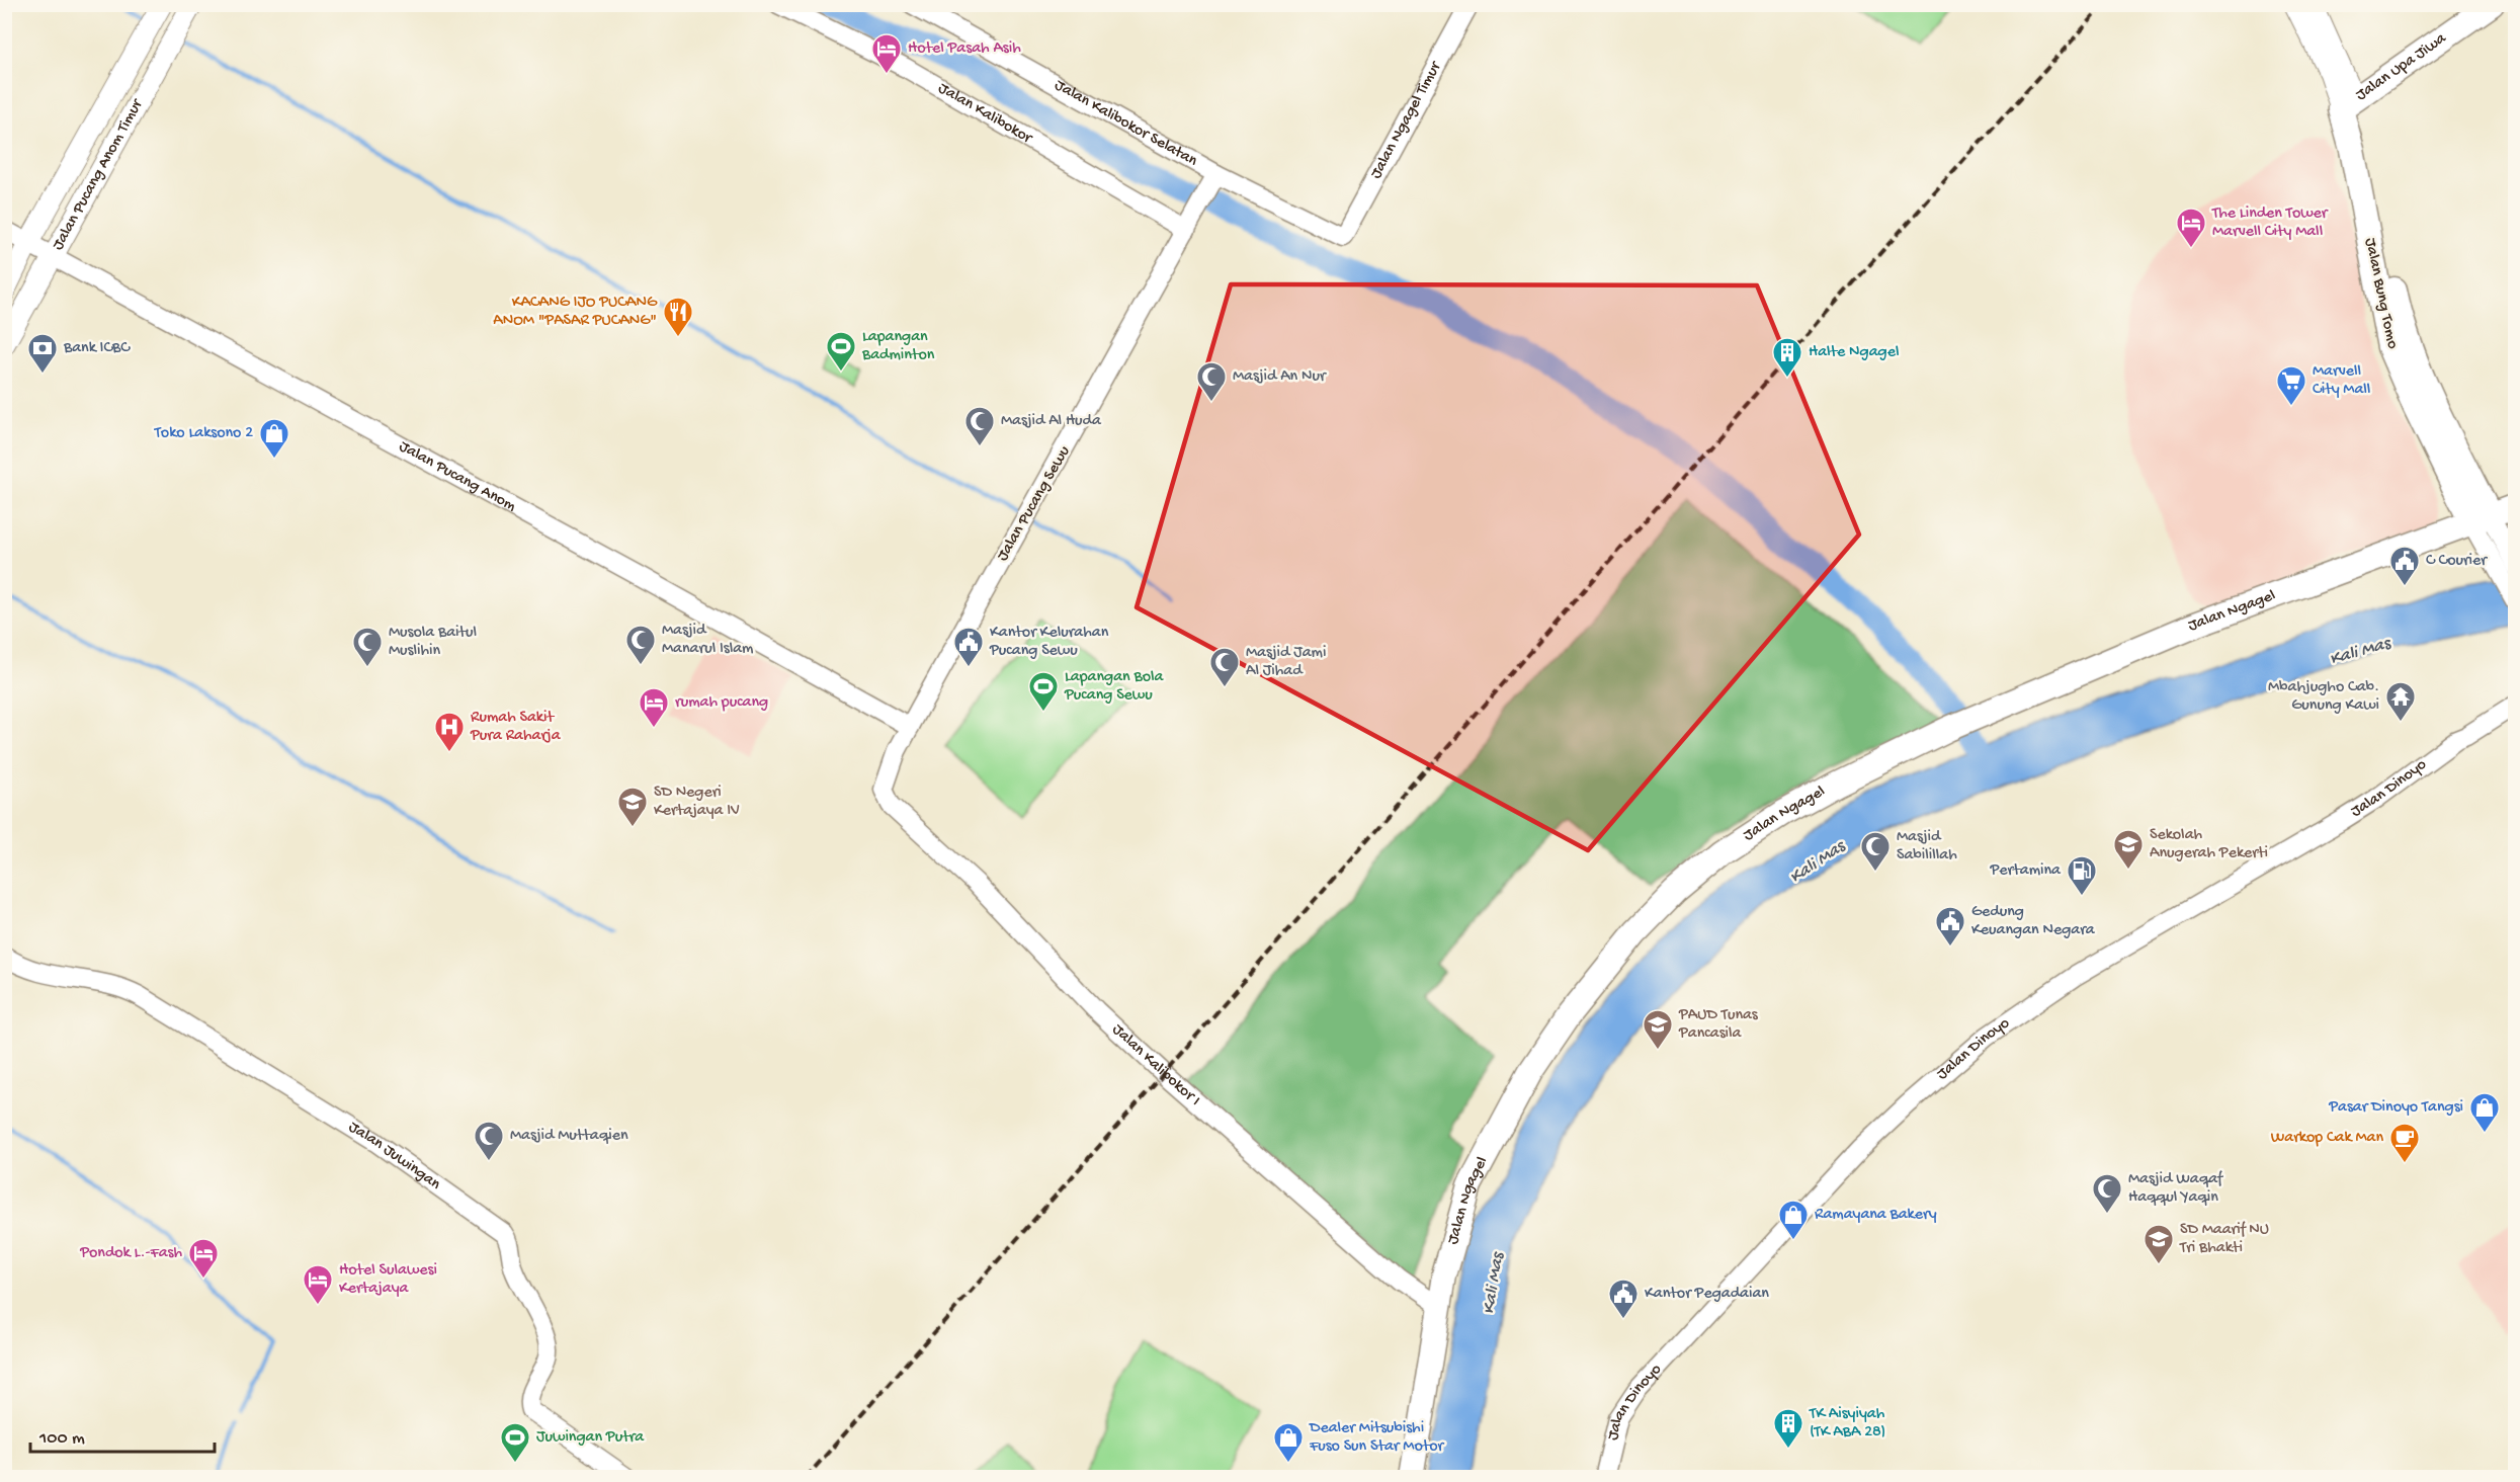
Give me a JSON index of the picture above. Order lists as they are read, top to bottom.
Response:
{
  "streets": {
    "highway": ["Jalan Upa Jiwa", "Jalan Bung Tomo", "Jalan Ngagel"],
    "main road": ["Jalan Pucang Anom Timur"],
    "street": [
      "Jalan Kalibokor",
      "Jalan Ngagel Timur",
      "Jalan Kalibokor Selatan",
      "Jalan Pucang Anom",
      "Jalan Pucang Sewu",
      "Jalan Dinoyo",
      "Jalan Kalibokor I",
      "Jalan Juwingan"
    ]
  },
  "crossings": [
    ["Jalan Upa Jiwa", "Jalan Bung Tomo"],
    ["Jalan Kalibokor", "Jalan Pucang Sewu"],
    ["Jalan Ngagel Timur", "Jalan Kalibokor Selatan"],
    ["Jalan Kalibokor Selatan", "Jalan Pucang Sewu"],
    ["Jalan Pucang Anom Timur", "Jalan Pucang Anom"],
    ["Jalan Bung Tomo", "Jalan Ngagel"],
    ["Jalan Pucang Anom", "Jalan Pucang Sewu"],
    ["Jalan Pucang Sewu", "Jalan Kalibokor I"],
    ["Jalan Ngagel", "Jalan Kalibokor I"]
  ],
  "water": ["Kali Mas"],
  "places": {
    "hotel": [
      "Hotel Pasah Asih",
      "The Linden Tower Marvell City Mall",
      "rumah pucang",
      "Pondok L.-Fash",
      "Hotel Sulawesi Kertajaya"
    ],
    "restaurant": ["KACANG IJO PUCANG ANOM \"PASAR PUCANG\""],
    "sports": ["Lapangan Badminton", "Lapangan Bola Pucang Sewu", "Juwingan Putra"],
    "bank": ["Bank ICBC"],
    "building": ["Halte Ngagel", "TK Aisyiyah (TK ABA 28)"],
    "mosque": [
      "Masjid An Nur",
      "Masjid Al Huda",
      "Masjid Manarul Islam",
      "Musola Baitul Muslihin",
      "Masjid Jami Al Jihad",
      "Masjid Sabilillah",
      "Masjid Muttaqien",
      "Masjid Waqaf Haqqul Yaqin"
    ],
    "supermarket": ["Marvell City Mall"],
    "shop": [
      "Toko Laksono 2",
      "Pasar Dinoyo Tangsi",
      "Ramayana Bakery",
      "Dealer Mitsubishi Fuso Sun Star Motor"
    ],
    "public building": [
      "C Courier",
      "Kantor Kelurahan Pucang Sewu",
      "Gedung Keuangan Negara",
      "Kantor Pegadaian"
    ],
    "temple": ["Mbahjugho Cab. Gunung Kawi"],
    "hospital": ["Rumah Sakit Pura Raharja"],
    "school or university": [
      "SD Negeri Kertajaya IV",
      "Sekolah Anugerah Pekerti",
      "PAUD Tunas Pancasila",
      "SD Maarif NU Tri Bhakti"
    ],
    "fuel station": ["Pertamina"],
    "cafe": ["Warkop Cak Man"]
  },
  "scale_bar": "100 m"
}
